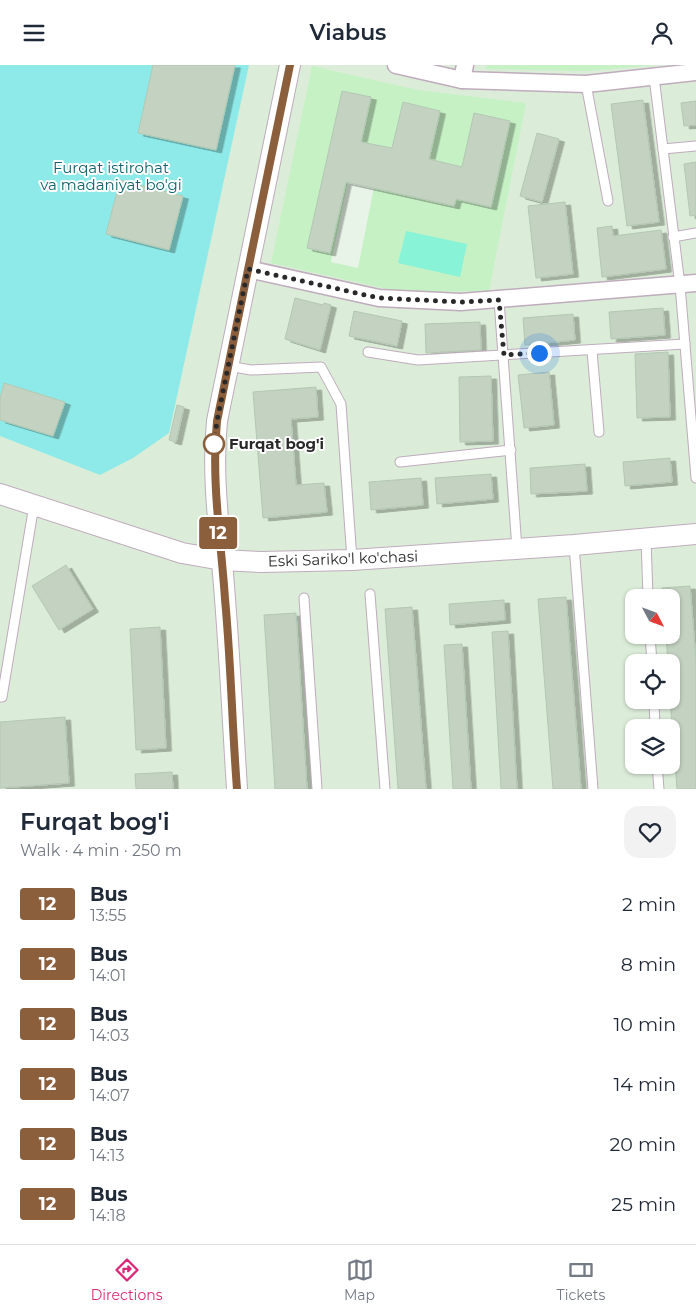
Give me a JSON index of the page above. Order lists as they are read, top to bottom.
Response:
{
  "streets": {
    "street": ["Eski Sariko'l ko'chasi"]
  },
  "parks": ["Furqat istirohat va madaniyat bo'gi"],
  "places": ["Furqat bog'i"],
  "lines": ["bus line 12"],
  "north": "bottom right",
  "page": {
    "header": "Viabus",
    "on_map": "12",
    "heading": ["Furqat bog'i", "Walk · 4 min · 250 m"],
    "list": [
      {
        "mark": "12",
        "name": "Bus",
        "note": "13:55",
        "value": "2 min"
      },
      {
        "mark": "12",
        "name": "Bus",
        "note": "14:01",
        "value": "8 min"
      },
      {
        "mark": "12",
        "name": "Bus",
        "note": "14:03",
        "value": "10 min"
      },
      {
        "mark": "12",
        "name": "Bus",
        "note": "14:07",
        "value": "14 min"
      },
      {
        "mark": "12",
        "name": "Bus",
        "note": "14:13",
        "value": "20 min"
      },
      {
        "mark": "12",
        "name": "Bus",
        "note": "14:18",
        "value": "25 min"
      }
    ],
    "tabs": ["Directions", "Map", "Tickets"]
  }
}
